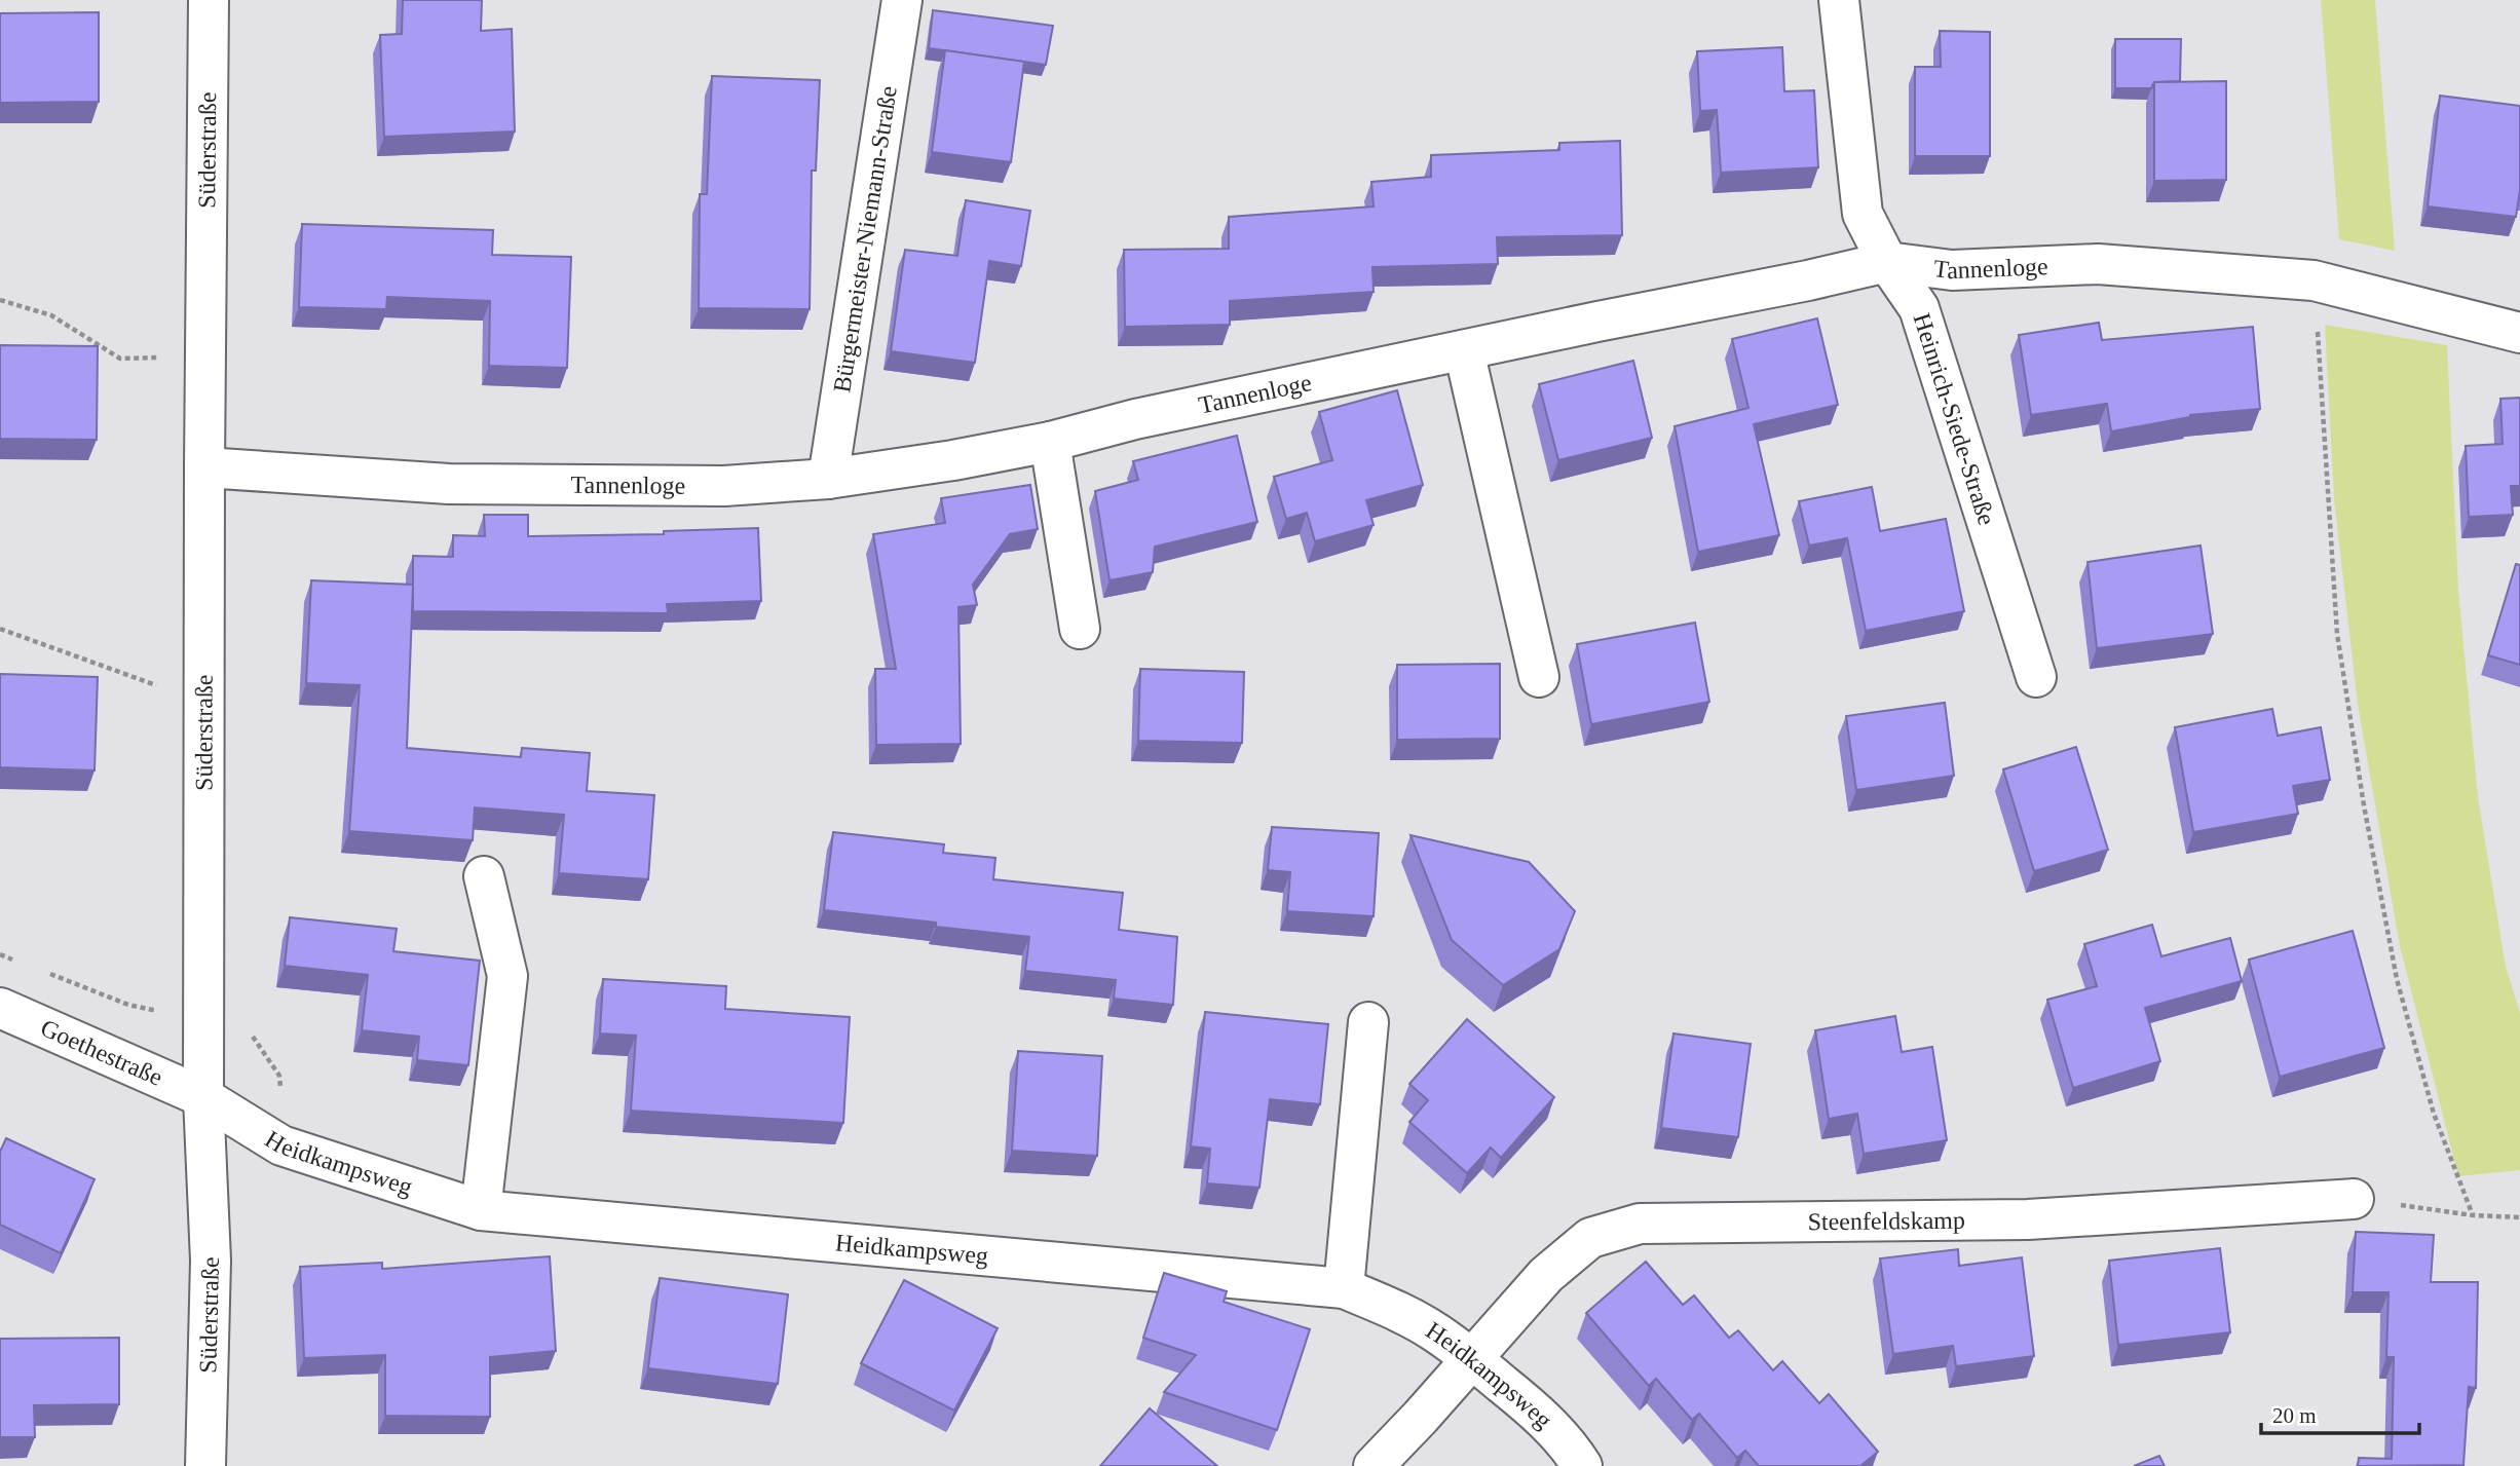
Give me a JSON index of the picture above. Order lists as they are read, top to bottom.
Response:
{
  "streets": {
    "street": [
      "Süderstraße",
      "Bürgermeister-Niemann-Straße",
      "Tannenloge",
      "Heinrich-Siede-Straße",
      "Goethestraße",
      "Heidkampsweg",
      "Steenfeldskamp"
    ]
  },
  "crossings": [
    ["Süderstraße", "Tannenloge"],
    ["Süderstraße", "Goethestraße"],
    ["Süderstraße", "Heidkampsweg"],
    ["Bürgermeister-Niemann-Straße", "Tannenloge"],
    ["Tannenloge", "Heinrich-Siede-Straße"],
    ["Goethestraße", "Heidkampsweg"],
    ["Heidkampsweg", "Steenfeldskamp"]
  ],
  "scale_bar": "20 m"
}
